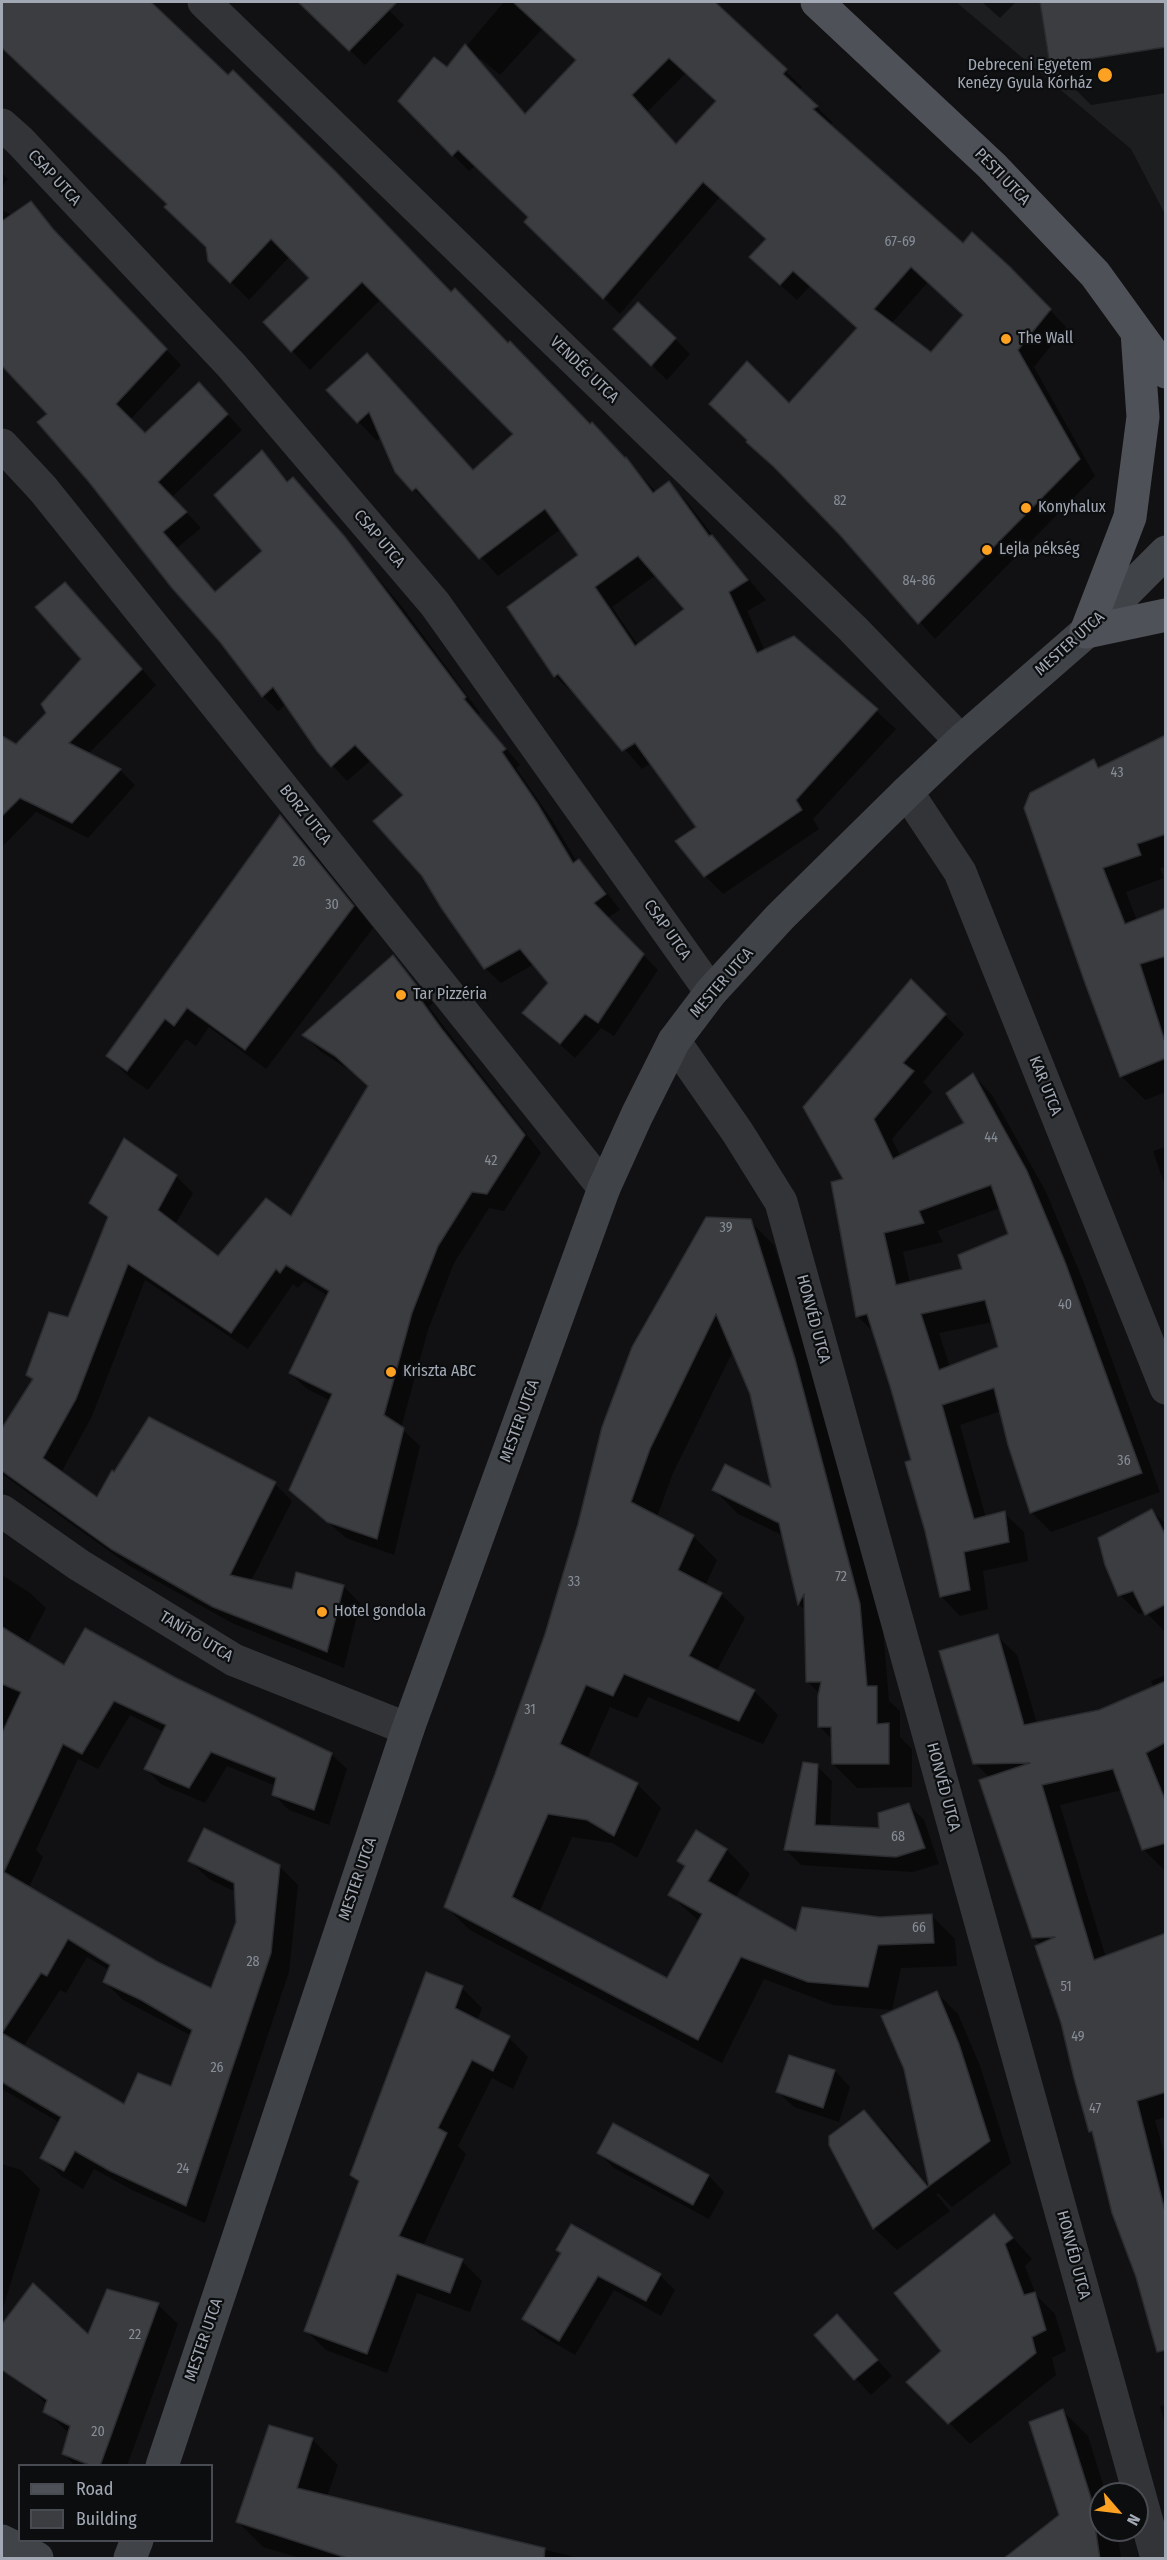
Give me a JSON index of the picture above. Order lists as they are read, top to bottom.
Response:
{
  "streets": {
    "main road": ["PESTI UTCA"],
    "street": [
      "CSAP UTCA",
      "VENDÉG UTCA",
      "MESTER UTCA",
      "BORZ UTCA",
      "KAR UTCA",
      "HONVÉD UTCA",
      "TANÍTÓ UTCA"
    ]
  },
  "crossings": [
    ["CSAP UTCA", "MESTER UTCA"],
    ["VENDÉG UTCA", "MESTER UTCA"],
    ["MESTER UTCA", "BORZ UTCA"],
    ["MESTER UTCA", "KAR UTCA"],
    ["MESTER UTCA", "HONVÉD UTCA"],
    ["MESTER UTCA", "TANÍTÓ UTCA"]
  ],
  "places": [
    "Debreceni Egyetem Kenézy Gyula Kórház",
    "The Wall",
    "Konyhalux",
    "Lejla pékség",
    "Tar Pizzéria",
    "Kriszta ABC",
    "Hotel gondola"
  ],
  "house_numbers": [
    "67-69",
    "82",
    "84-86",
    "43",
    "26",
    "30",
    "44",
    "42",
    "39",
    "40",
    "36",
    "72",
    "33",
    "31",
    "68",
    "66",
    "28",
    "51",
    "49",
    "26",
    "47",
    "24",
    "22",
    "20"
  ],
  "legend": ["Road", "Building"],
  "north": "bottom right"
}
